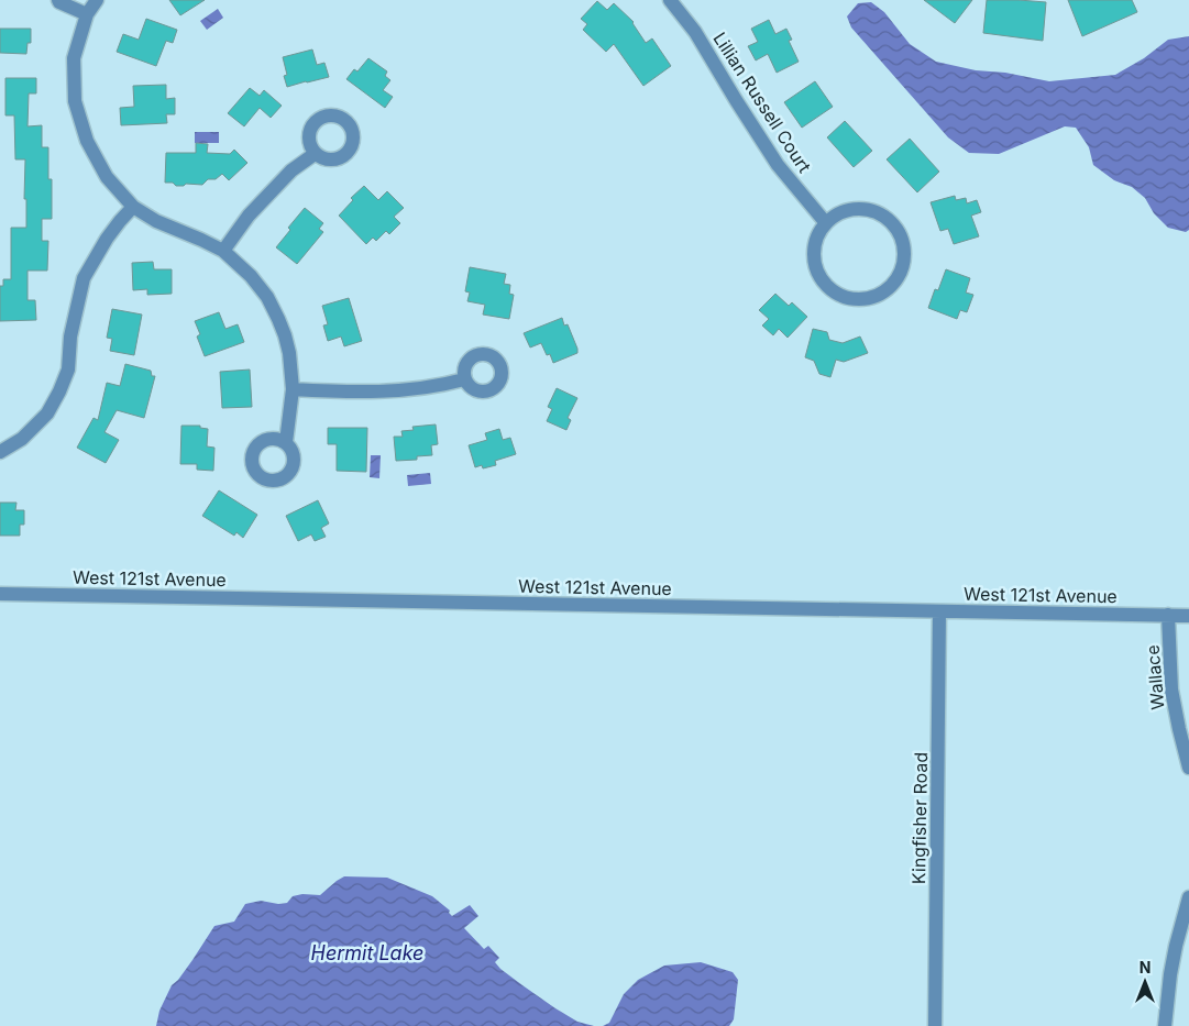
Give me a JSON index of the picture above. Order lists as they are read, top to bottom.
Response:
{
  "streets": {
    "street": [
      "Lillian Russell Court",
      "West 121st Avenue",
      "Wallace",
      "Kingfisher Road"
    ]
  },
  "crossings": [
    ["West 121st Avenue", "Wallace"],
    ["West 121st Avenue", "Kingfisher Road"]
  ],
  "water": ["Hermit Lake"],
  "north": "top"
}
